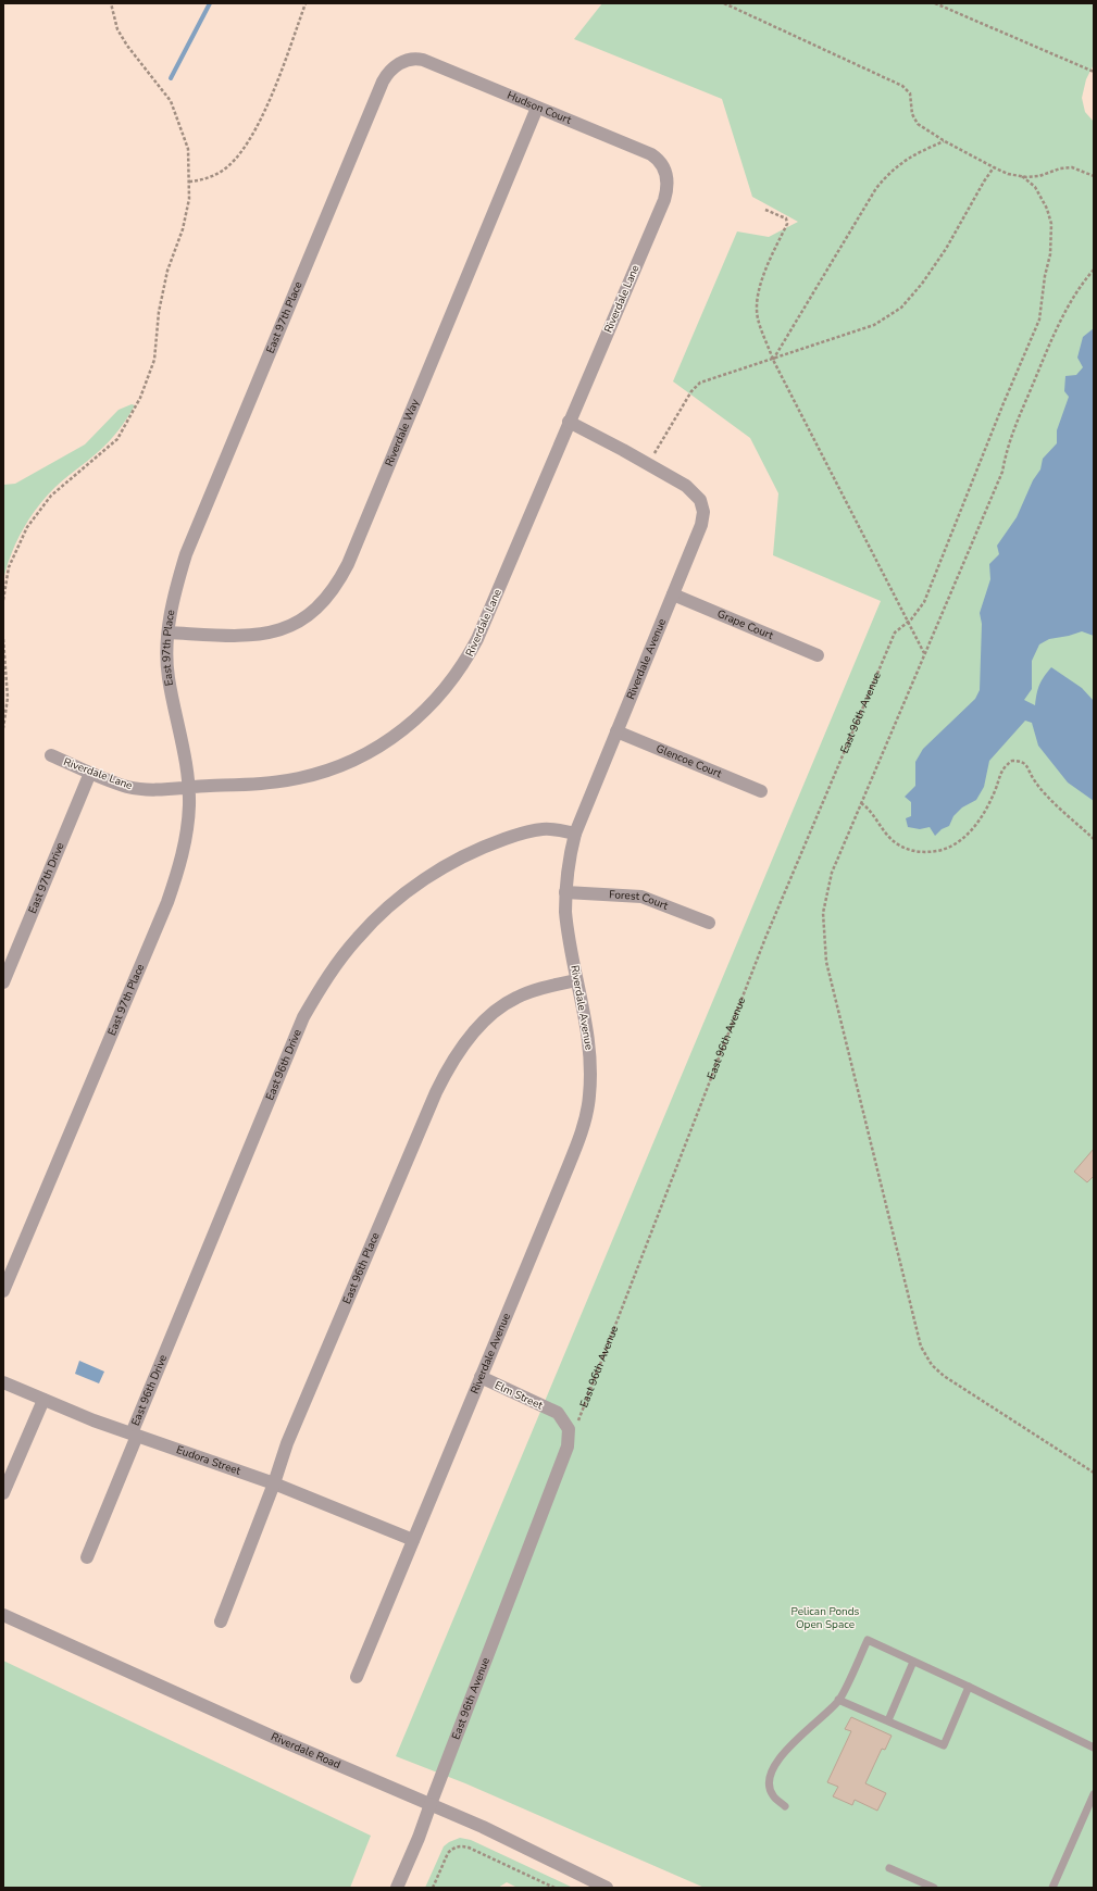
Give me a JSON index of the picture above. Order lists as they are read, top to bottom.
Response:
{
  "streets": {
    "street": [
      "Hudson Court",
      "Riverdale Lane",
      "East 97th Place",
      "Riverdale Way",
      "Grape Court",
      "Riverdale Avenue",
      "East 96th Avenue",
      "Glencoe Court",
      "East 97th Drive",
      "Forest Court",
      "East 96th Drive",
      "East 96th Place",
      "Elm Street",
      "Eudora Street",
      "Riverdale Road"
    ]
  },
  "crossings": [
    ["Hudson Court", "Riverdale Lane"],
    ["Hudson Court", "East 97th Place"],
    ["Hudson Court", "Riverdale Way"],
    ["Riverdale Lane", "East 97th Place"],
    ["Riverdale Lane", "Riverdale Avenue"],
    ["Riverdale Lane", "East 97th Drive"],
    ["East 97th Place", "Riverdale Way"],
    ["Grape Court", "Riverdale Avenue"],
    ["Riverdale Avenue", "Glencoe Court"],
    ["Riverdale Avenue", "Forest Court"],
    ["Riverdale Avenue", "East 96th Drive"],
    ["Riverdale Avenue", "East 96th Place"],
    ["Riverdale Avenue", "Elm Street"],
    ["Riverdale Avenue", "Eudora Street"],
    ["East 96th Avenue", "Elm Street"],
    ["East 96th Avenue", "Riverdale Road"],
    ["East 96th Drive", "Eudora Street"],
    ["East 96th Place", "Eudora Street"]
  ],
  "parks": ["Pelican Ponds Open Space"]
}
